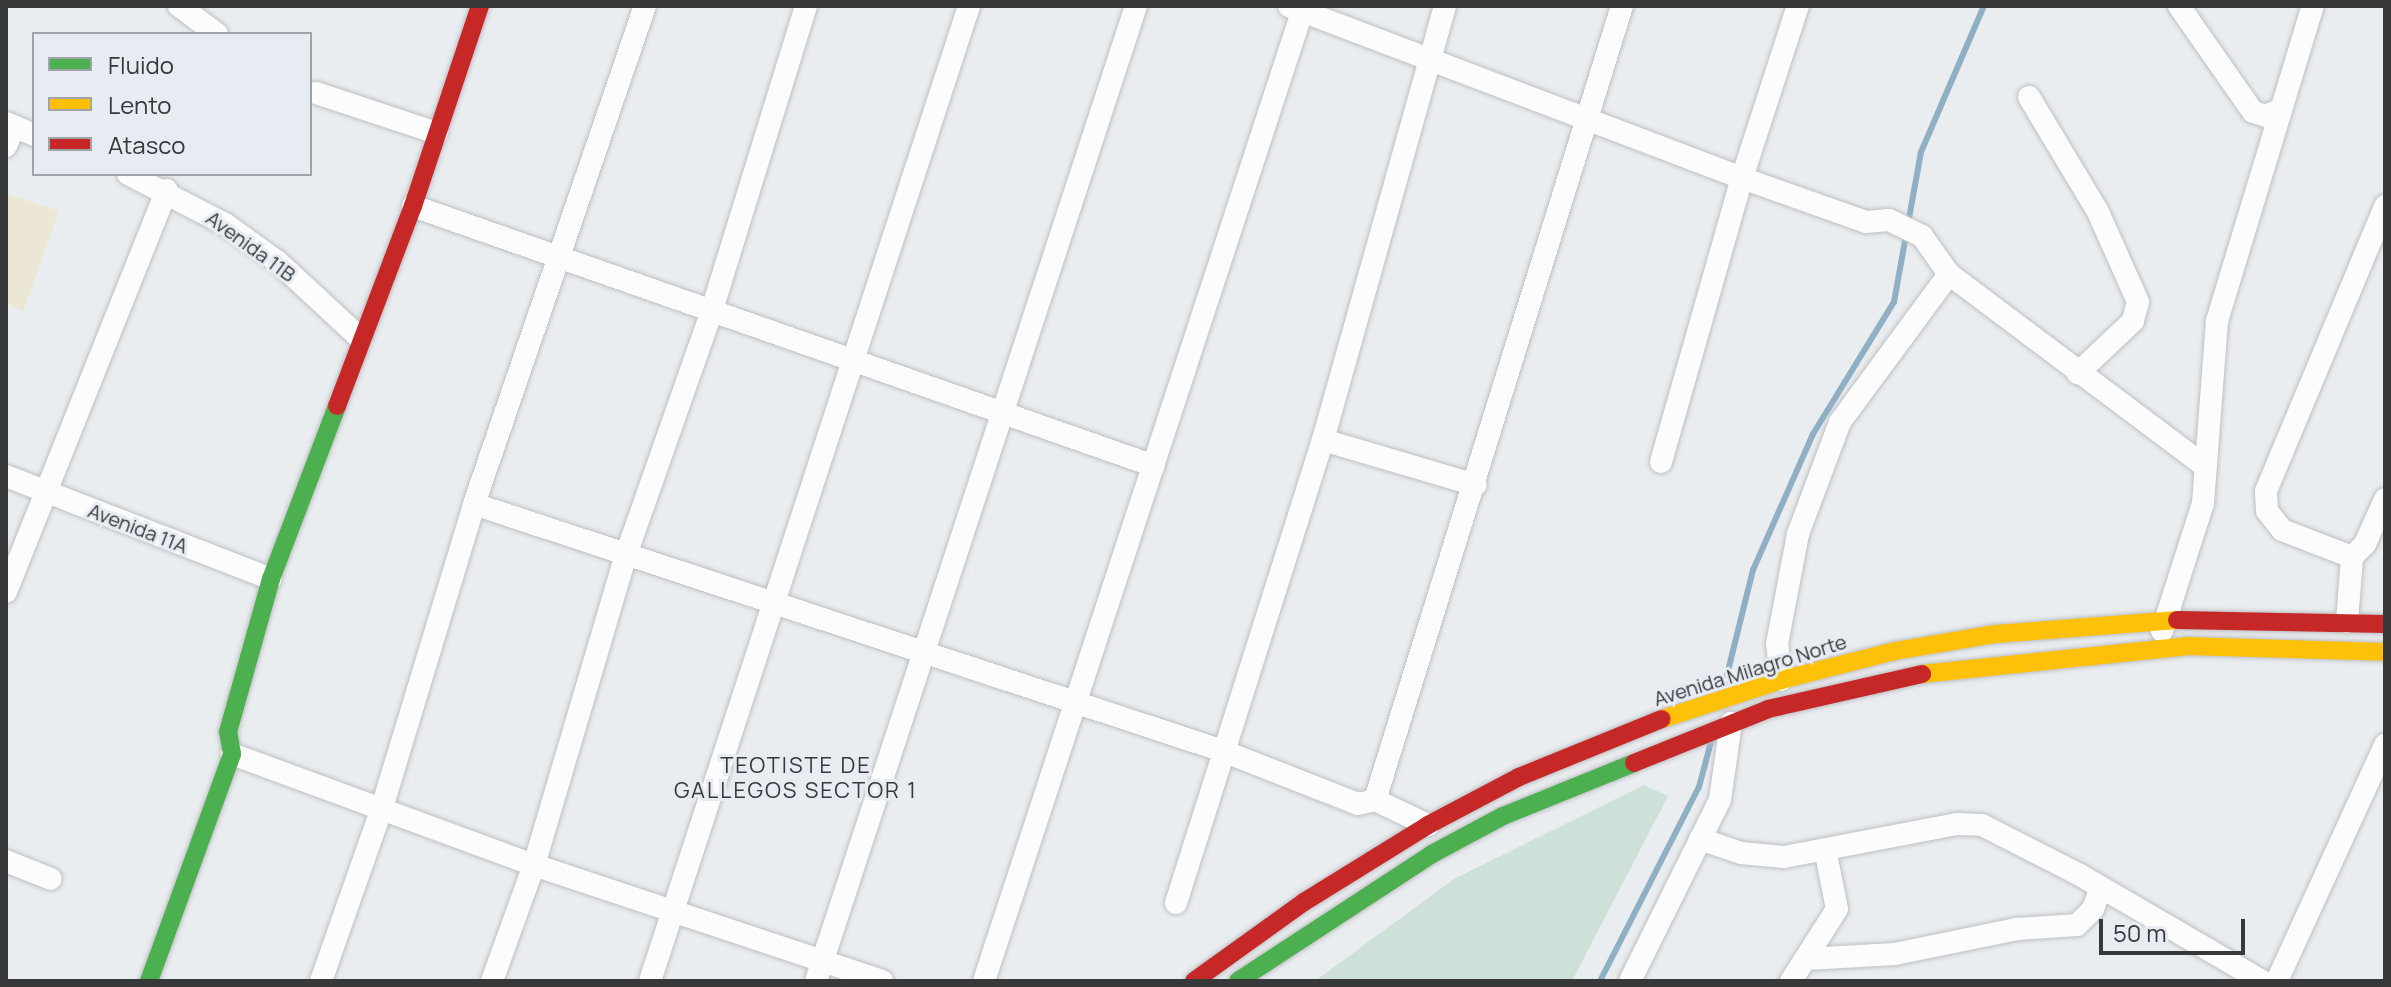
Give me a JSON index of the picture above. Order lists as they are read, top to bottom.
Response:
{
  "streets": {
    "main road": ["Avenida Milagro Norte"],
    "street": ["Avenida 11B", "Avenida 11A"]
  },
  "districts": ["TEOTISTE DE GALLEGOS SECTOR 1"],
  "legend": ["Fluido", "Lento", "Atasco"],
  "scale_bar": "50 m"
}
